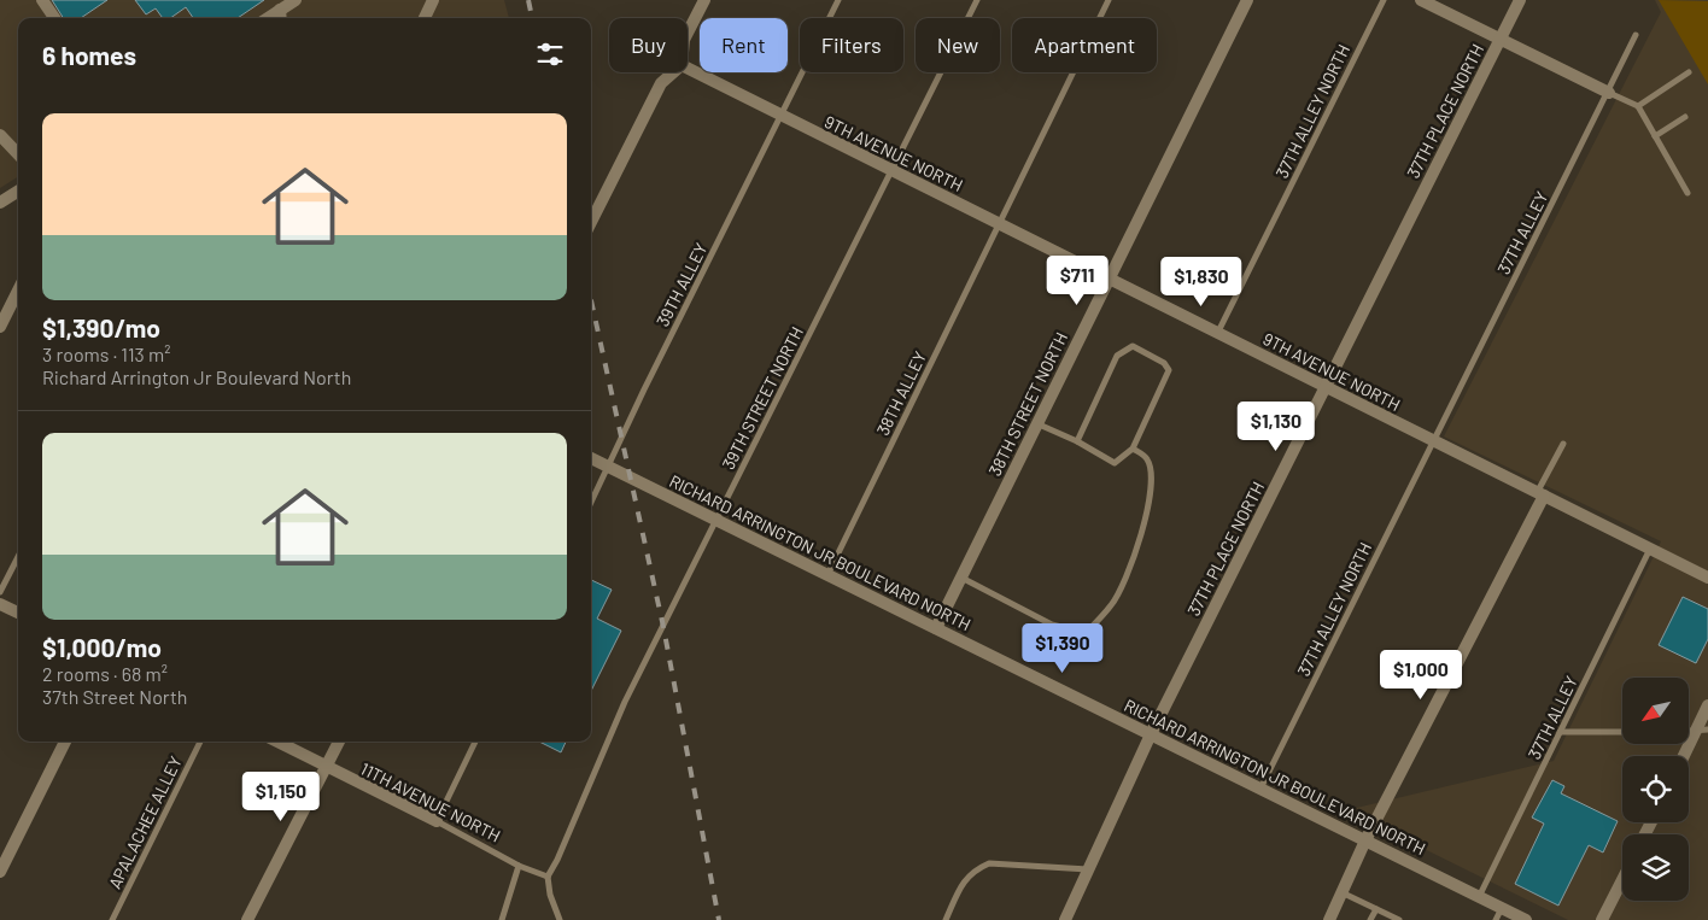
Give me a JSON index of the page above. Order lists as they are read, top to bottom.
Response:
{
  "streets": {
    "street": [
      "37TH PLACE NORTH",
      "9TH AVENUE NORTH",
      "38TH STREET NORTH",
      "RICHARD ARRINGTON JR BOULEVARD NORTH",
      "11TH AVENUE NORTH"
    ],
    "lane": [
      "37TH ALLEY NORTH",
      "37TH ALLEY",
      "39TH ALLEY",
      "38TH ALLEY",
      "39TH STREET NORTH",
      "APALACHEE ALLEY"
    ]
  },
  "crossings": [
    ["37TH ALLEY NORTH", "9TH AVENUE NORTH"],
    ["37TH ALLEY NORTH", "37TH ALLEY"],
    ["37TH ALLEY NORTH", "RICHARD ARRINGTON JR BOULEVARD NORTH"],
    ["37TH PLACE NORTH", "9TH AVENUE NORTH"],
    ["37TH PLACE NORTH", "RICHARD ARRINGTON JR BOULEVARD NORTH"],
    ["9TH AVENUE NORTH", "37TH ALLEY"],
    ["9TH AVENUE NORTH", "39TH ALLEY"],
    ["9TH AVENUE NORTH", "38TH ALLEY"],
    ["9TH AVENUE NORTH", "39TH STREET NORTH"],
    ["9TH AVENUE NORTH", "38TH STREET NORTH"],
    ["37TH ALLEY", "RICHARD ARRINGTON JR BOULEVARD NORTH"],
    ["39TH ALLEY", "RICHARD ARRINGTON JR BOULEVARD NORTH"],
    ["38TH ALLEY", "RICHARD ARRINGTON JR BOULEVARD NORTH"],
    ["39TH STREET NORTH", "RICHARD ARRINGTON JR BOULEVARD NORTH"],
    ["39TH STREET NORTH", "11TH AVENUE NORTH"],
    ["38TH STREET NORTH", "RICHARD ARRINGTON JR BOULEVARD NORTH"]
  ],
  "north": "bottom left",
  "page": {
    "chip": [
      "Buy",
      "Rent",
      "Filters",
      "New",
      "Apartment"
    ],
    "heading": "6 homes",
    "list": [
      {
        "name": "$1,390/mo",
        "note": "3 rooms · 113 m² · Richard Arrington Jr Boulevard North"
      },
      {
        "name": "$1,000/mo",
        "note": "2 rooms · 68 m² · 37th Street North"
      }
    ],
    "price": [
      "$711",
      "$1,830",
      "$1,130",
      "$1,390",
      "$1,000",
      "$1,150"
    ]
  }
}
